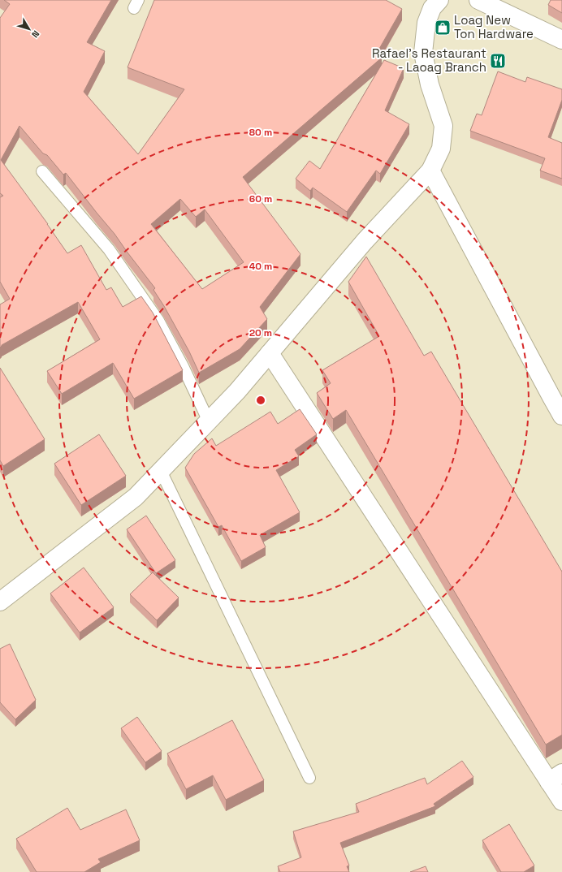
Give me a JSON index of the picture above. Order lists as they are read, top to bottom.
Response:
{
  "places": {
    "shop": ["Loag New Ton Hardware"],
    "restaurant": ["Rafael's Restaurant - Laoag Branch"]
  },
  "north": "bottom right",
  "rings": [
    "80 m",
    "60 m",
    "40 m",
    "20 m"
  ]
}
